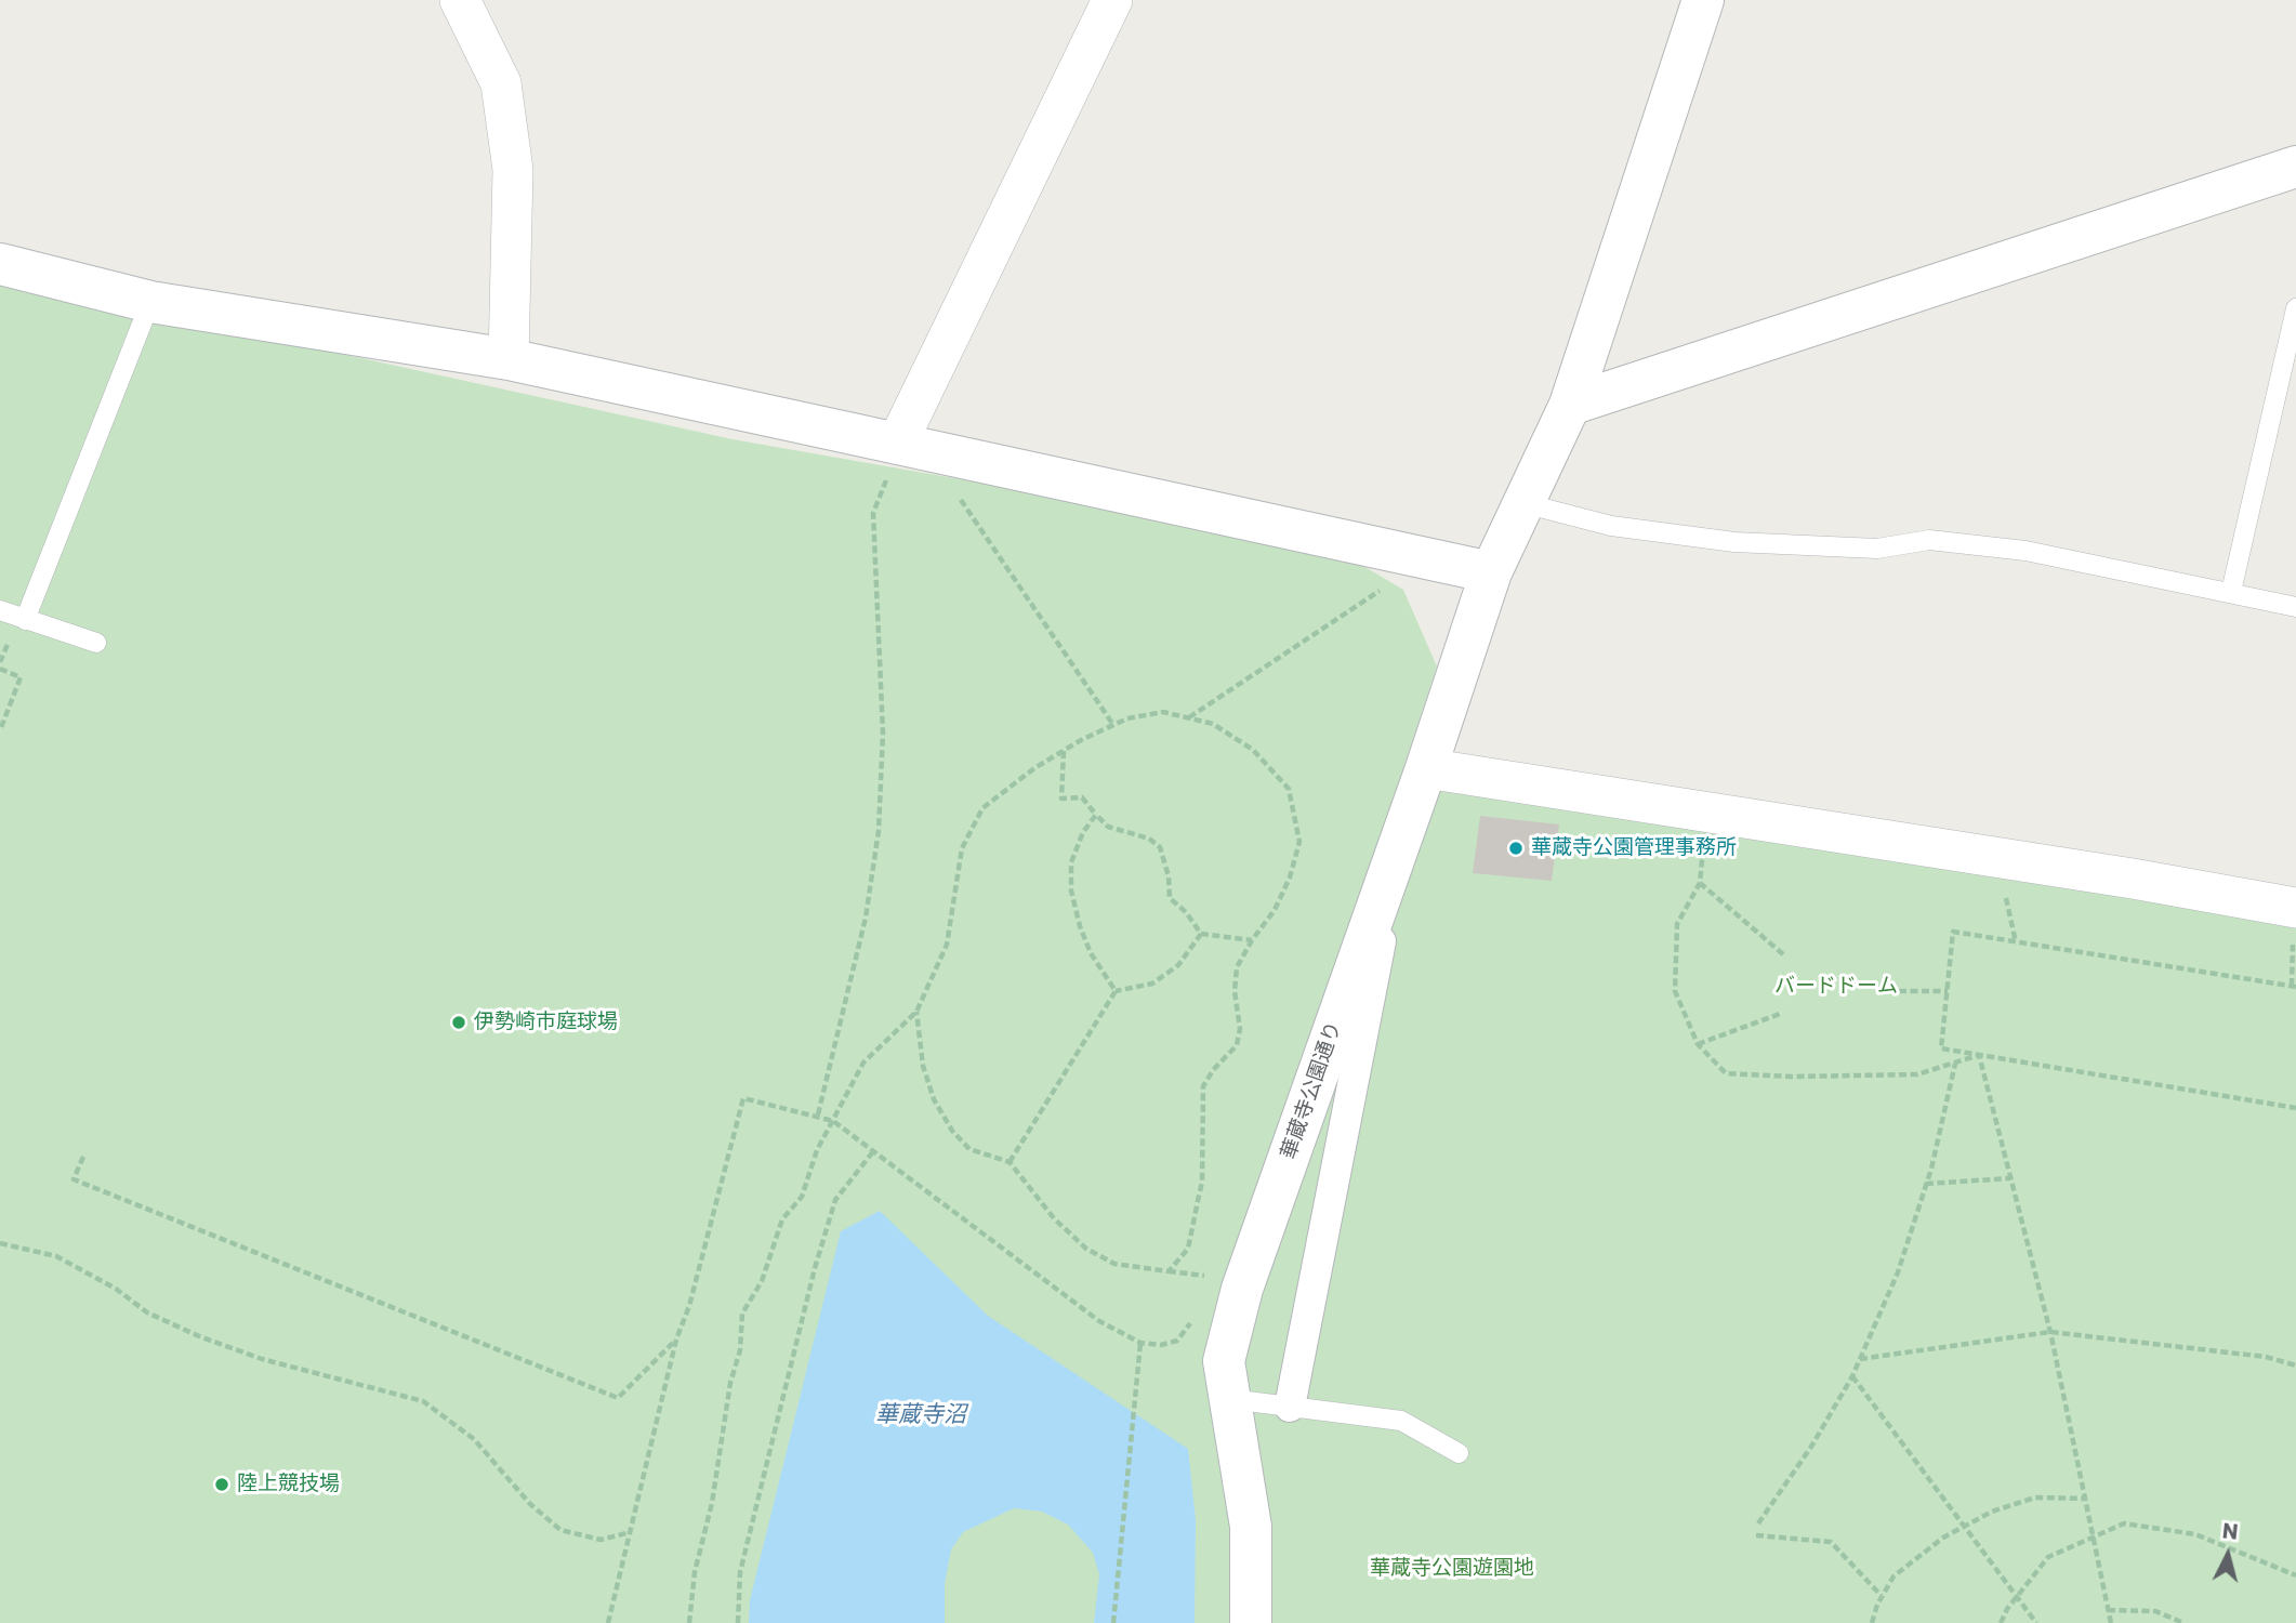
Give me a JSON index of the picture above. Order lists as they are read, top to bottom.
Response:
{
  "streets": {
    "street": ["華蔵寺公園通り"]
  },
  "water": ["華蔵寺沼"],
  "parks": ["バードドーム", "華蔵寺公園遊園地"],
  "places": ["華蔵寺公園管理事務所", "伊勢崎市庭球場", "陸上競技場"],
  "north": "top"
}
